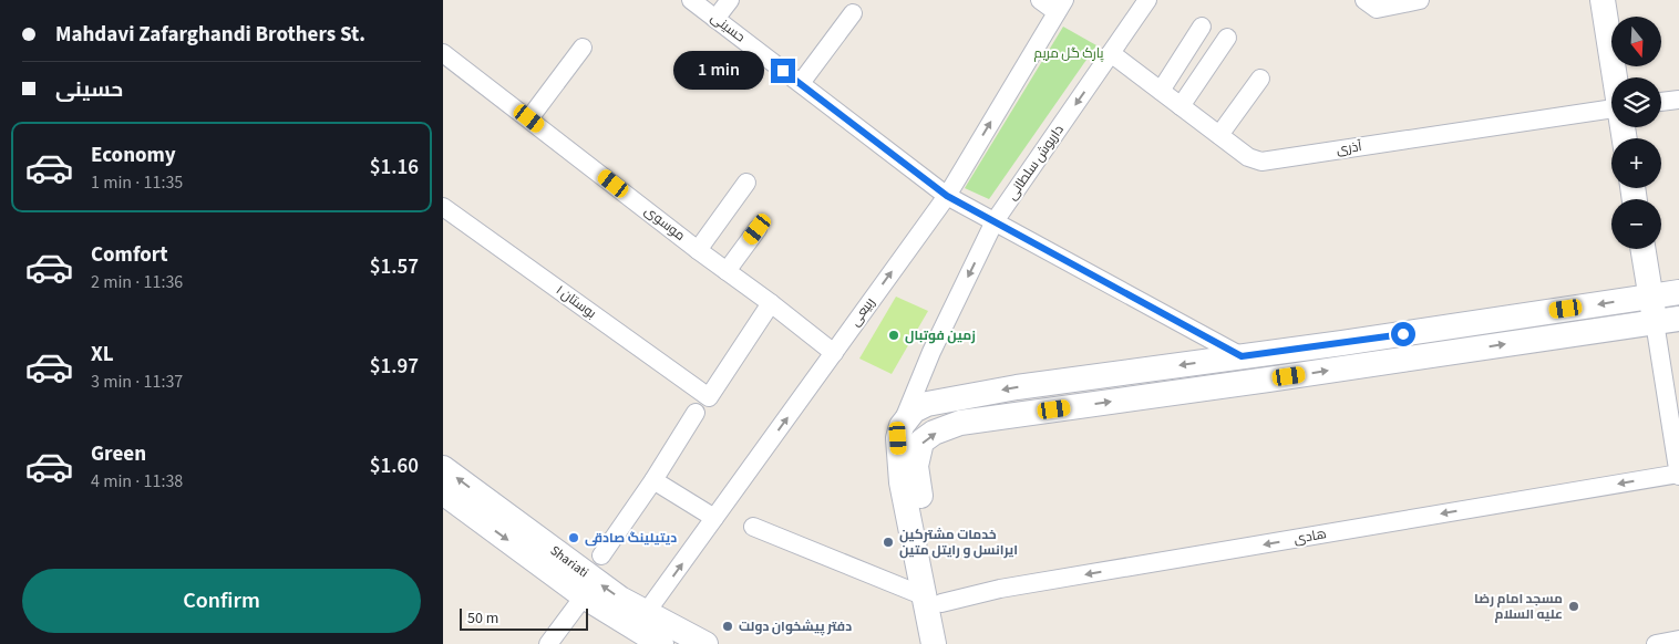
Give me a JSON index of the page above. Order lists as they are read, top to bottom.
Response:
{
  "streets": {
    "main road": ["Shariati"],
    "street": [
      "حسینی",
      "آذری",
      "داریوش سلطانی",
      "موسوی",
      "بوستان ۱",
      "ربیعی",
      "هادی"
    ]
  },
  "crossings": [
    ["حسینی", "داریوش سلطانی"],
    ["حسینی", "ربیعی"],
    ["آذری", "داریوش سلطانی"],
    ["موسوی", "بوستان ۱"],
    ["موسوی", "ربیعی"],
    ["ربیعی", "Shariati"]
  ],
  "one_way": ["داریوش سلطانی", "هادی"],
  "parks": ["پارک گل مریم"],
  "places": [
    "زمین فوتبال",
    "دیتیلینگ صادقی",
    "خدمات مشترکین ایرانسل و رایتل متین",
    "مسجد امام رضا علیه السلام",
    "دفتر پیشخوان دولت"
  ],
  "scale_bar": "50 m",
  "north": "bottom",
  "page": {
    "banner": ["Mahdavi Zafarghandi Brothers St.", "حسینی"],
    "map_buttons": ["+", "−"],
    "bubble": "1 min",
    "list": [
      {
        "name": "Economy",
        "note": "1 min · 11:35",
        "value": "$1.16"
      },
      {
        "name": "Comfort",
        "note": "2 min · 11:36",
        "value": "$1.57"
      },
      {
        "name": "XL",
        "note": "3 min · 11:37",
        "value": "$1.97"
      },
      {
        "name": "Green",
        "note": "4 min · 11:38",
        "value": "$1.60"
      }
    ],
    "buttons": "Confirm",
    "scale": "50 m"
  }
}
